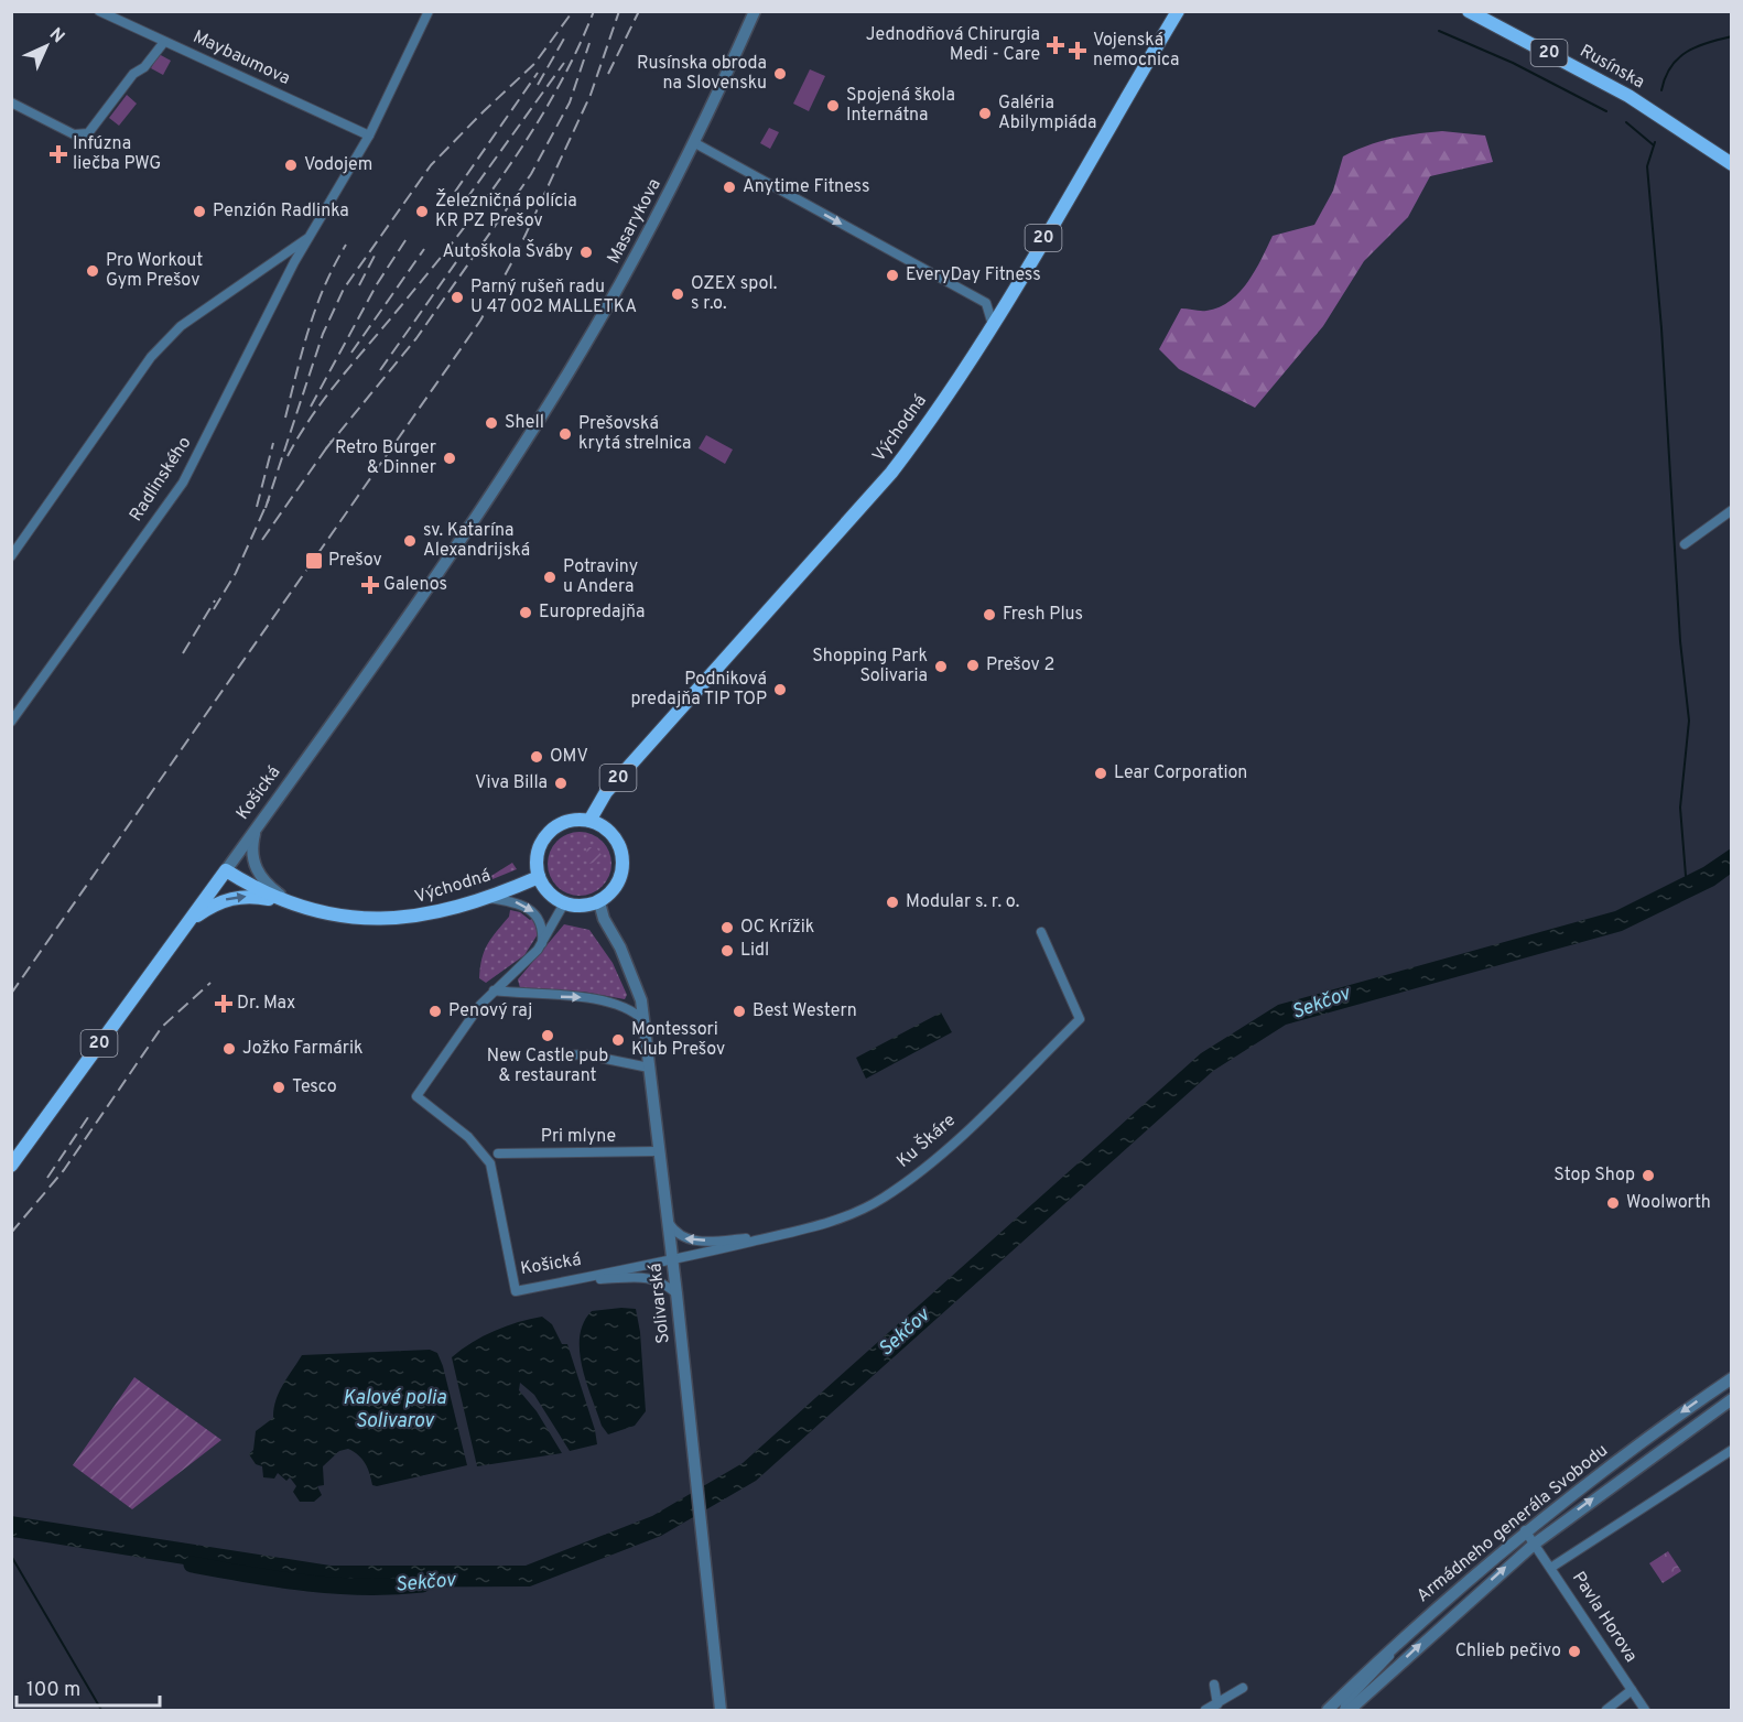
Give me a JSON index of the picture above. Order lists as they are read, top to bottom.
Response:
{
  "streets": {
    "main road": [
      "20",
      "Rusínska",
      "Východná",
      "Košická"
    ],
    "street": [
      "Maybaumova",
      "Masarykova",
      "Radlinského",
      "Pri mlyne",
      "Ku Škáre",
      "Solivarská",
      "Armádneho generála Svobodu",
      "Pavla Horova"
    ]
  },
  "crossings": [
    ["Maybaumova", "Radlinského"],
    ["Masarykova", "Košická"],
    ["Východná", "Košická"],
    ["Východná", "Solivarská"],
    ["Košická", "Ku Škáre"],
    ["Košická", "Solivarská"],
    ["Pri mlyne", "Solivarská"],
    ["Ku Škáre", "Solivarská"],
    ["Armádneho generála Svobodu", "Pavla Horova"]
  ],
  "water": ["Sekčov", "Kalové polia Solivarov"],
  "places": {
    "health": [
      "Jednodňová Chirurgia Medi - Care",
      "Vojenská nemocnica",
      "Infúzna liečba PWG",
      "Galenos",
      "Dr. Max"
    ],
    "other": [
      "Rusínska obroda na Slovensku",
      "Spojená škola Internátna",
      "Galéria Abilympiáda",
      "Vodojem",
      "Anytime Fitness",
      "Penzión Radlinka",
      "Železničná polícia KR PZ Prešov",
      "Autoškola Šváby",
      "Pro Workout Gym Prešov",
      "EveryDay Fitness",
      "OZEX spol. s r.o.",
      "Parný rušeň radu U 47 002 MALLETKA",
      "Shell",
      "Prešovská krytá strelnica",
      "Retro Burger & Dinner",
      "sv. Katarína Alexandrijská",
      "Potraviny u Andera",
      "Europredajňa",
      "Fresh Plus",
      "Prešov 2",
      "Shopping Park Solivaria",
      "Podniková predajňa TIP TOP",
      "OMV",
      "Lear Corporation",
      "Viva Billa",
      "Modular s. r. o.",
      "OC Krížik",
      "Lidl",
      "Penový raj",
      "Best Western",
      "New Castle pub & restaurant",
      "Montessori Klub Prešov",
      "Jožko Farmárik",
      "Tesco",
      "Stop Shop",
      "Woolworth",
      "Chlieb pečivo"
    ],
    "transit": ["Prešov"]
  },
  "scale_bar": "100 m",
  "north": "top right"
}
